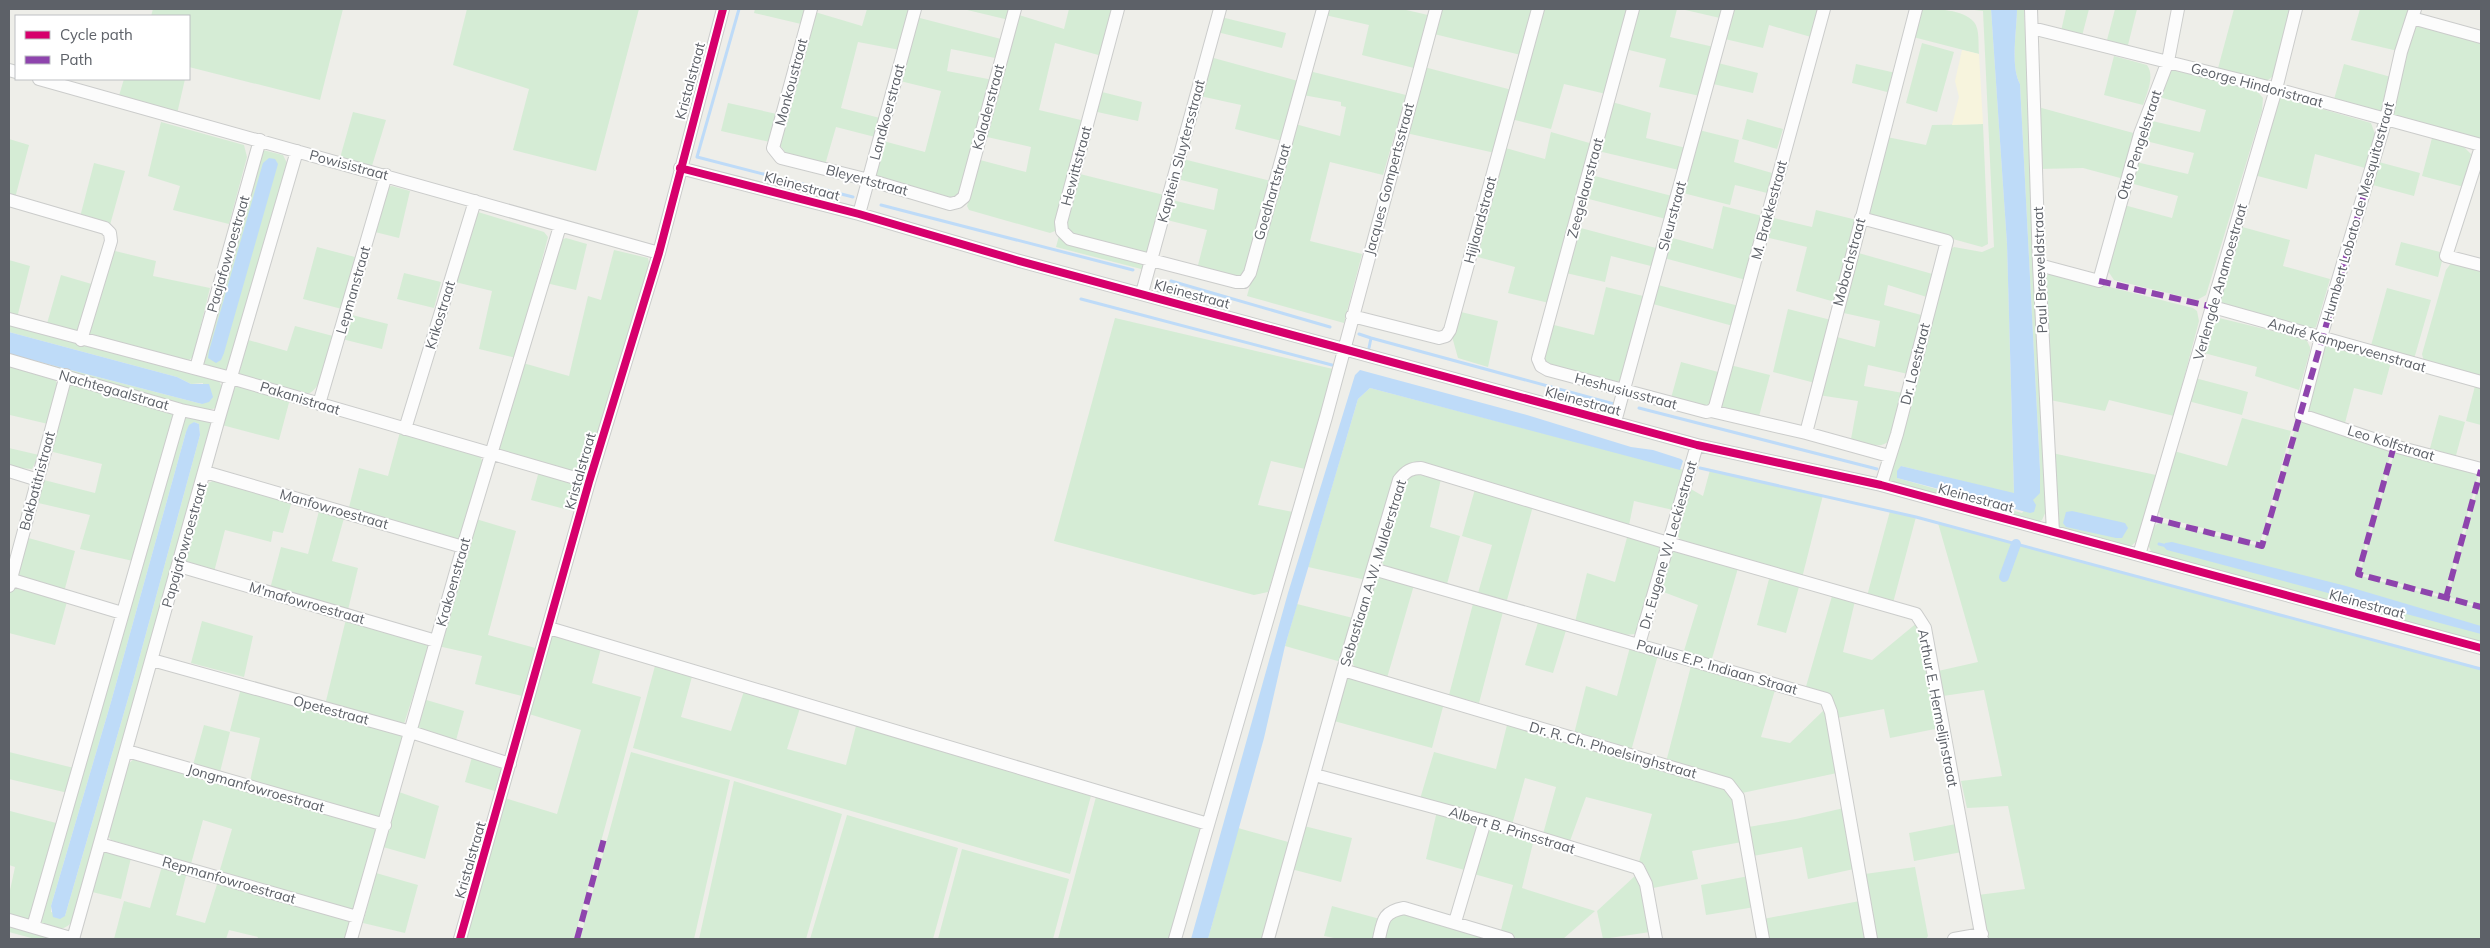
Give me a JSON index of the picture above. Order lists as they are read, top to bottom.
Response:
{
  "streets": {
    "street": [
      "Kristalstraat",
      "Monkoustraat",
      "George Hindoristraat",
      "Koladerstraat",
      "Landkoerstraat",
      "Otto Pengelstraat",
      "Kapitein Sluytersstraat",
      "Powisistraat",
      "Hewittstraat",
      "Jacques Gompertsstraat",
      "Bleyertstraat",
      "Kleinestraat",
      "Zeegelaarstraat",
      "Goedhartstraat",
      "M. Brakkestraat",
      "Humbert Lobato de Mesquitastraat",
      "Sleurstraat",
      "Hijlaardstraat",
      "Paajafowroestraat",
      "Mobachstraat",
      "Paul Breeveldstraat",
      "Verlengde Anamoestraat",
      "Lepmanstraat",
      "Krikostraat",
      "André Kamperveenstraat",
      "Dr. Loestraat",
      "Nachtegaalstraat",
      "Heshusiusstraat",
      "Pakanistraat",
      "Leo Kolfstraat",
      "Bakbatitristraat",
      "Manfowroestraat",
      "Papajafowroestraat",
      "Dr. Eugene W. Leckiestraat",
      "Sebastiaan A.W. Mulderstraat",
      "Krakoenstraat",
      "M'mafowroestraat",
      "Paulus E.P. Indiaan Straat",
      "Arthur E. Hermelijnstraat",
      "Opetestraat",
      "Dr. R. Ch. Phoelsinghstraat",
      "Jongmanfowroestraat",
      "Albert B. Prinsstraat",
      "Repmanfowroestraat"
    ]
  },
  "crossings": [
    ["Kristalstraat", "Powisistraat"],
    ["Kristalstraat", "Kleinestraat"],
    ["Kristalstraat", "Pakanistraat"],
    ["Kristalstraat", "Opetestraat"],
    ["Monkoustraat", "Bleyertstraat"],
    ["George Hindoristraat", "Otto Pengelstraat"],
    ["George Hindoristraat", "Humbert Lobato de Mesquitastraat"],
    ["George Hindoristraat", "Paul Breeveldstraat"],
    ["George Hindoristraat", "Verlengde Anamoestraat"],
    ["Koladerstraat", "Bleyertstraat"],
    ["Landkoerstraat", "Bleyertstraat"],
    ["Landkoerstraat", "Kleinestraat"],
    ["Otto Pengelstraat", "Paul Breeveldstraat"],
    ["Kapitein Sluytersstraat", "Hewittstraat"],
    ["Kapitein Sluytersstraat", "Kleinestraat"],
    ["Kapitein Sluytersstraat", "Goedhartstraat"],
    ["Powisistraat", "Paajafowroestraat"],
    ["Powisistraat", "Lepmanstraat"],
    ["Powisistraat", "Krikostraat"],
    ["Powisistraat", "Papajafowroestraat"],
    ["Powisistraat", "Krakoenstraat"],
    ["Hewittstraat", "Goedhartstraat"],
    ["Jacques Gompertsstraat", "Kleinestraat"],
    ["Jacques Gompertsstraat", "Hijlaardstraat"],
    ["Kleinestraat", "Sleurstraat"],
    ["Kleinestraat", "Paul Breeveldstraat"],
    ["Kleinestraat", "Verlengde Anamoestraat"],
    ["Kleinestraat", "Dr. Loestraat"],
    ["Kleinestraat", "Dr. Eugene W. Leckiestraat"],
    ["Zeegelaarstraat", "Heshusiusstraat"],
    ["M. Brakkestraat", "Heshusiusstraat"],
    ["Humbert Lobato de Mesquitastraat", "André Kamperveenstraat"],
    ["Humbert Lobato de Mesquitastraat", "Leo Kolfstraat"],
    ["Sleurstraat", "Heshusiusstraat"],
    ["Paajafowroestraat", "Pakanistraat"],
    ["Mobachstraat", "Dr. Loestraat"],
    ["Mobachstraat", "Heshusiusstraat"],
    ["Verlengde Anamoestraat", "André Kamperveenstraat"],
    ["Lepmanstraat", "Pakanistraat"],
    ["Krikostraat", "Pakanistraat"],
    ["Nachtegaalstraat", "Bakbatitristraat"],
    ["Nachtegaalstraat", "Papajafowroestraat"],
    ["Pakanistraat", "Papajafowroestraat"],
    ["Pakanistraat", "Krakoenstraat"],
    ["Manfowroestraat", "Papajafowroestraat"],
    ["Manfowroestraat", "Krakoenstraat"],
    ["Papajafowroestraat", "M'mafowroestraat"],
    ["Papajafowroestraat", "Opetestraat"],
    ["Papajafowroestraat", "Jongmanfowroestraat"],
    ["Papajafowroestraat", "Repmanfowroestraat"],
    ["Dr. Eugene W. Leckiestraat", "Sebastiaan A.W. Mulderstraat"],
    ["Dr. Eugene W. Leckiestraat", "Paulus E.P. Indiaan Straat"],
    ["Dr. Eugene W. Leckiestraat", "Arthur E. Hermelijnstraat"],
    ["Sebastiaan A.W. Mulderstraat", "Paulus E.P. Indiaan Straat"],
    ["Sebastiaan A.W. Mulderstraat", "Arthur E. Hermelijnstraat"],
    ["Sebastiaan A.W. Mulderstraat", "Dr. R. Ch. Phoelsinghstraat"],
    ["Sebastiaan A.W. Mulderstraat", "Albert B. Prinsstraat"],
    ["Krakoenstraat", "M'mafowroestraat"],
    ["Krakoenstraat", "Opetestraat"],
    ["Krakoenstraat", "Jongmanfowroestraat"],
    ["Krakoenstraat", "Repmanfowroestraat"]
  ],
  "legend": ["Cycle path", "Path"]
}
